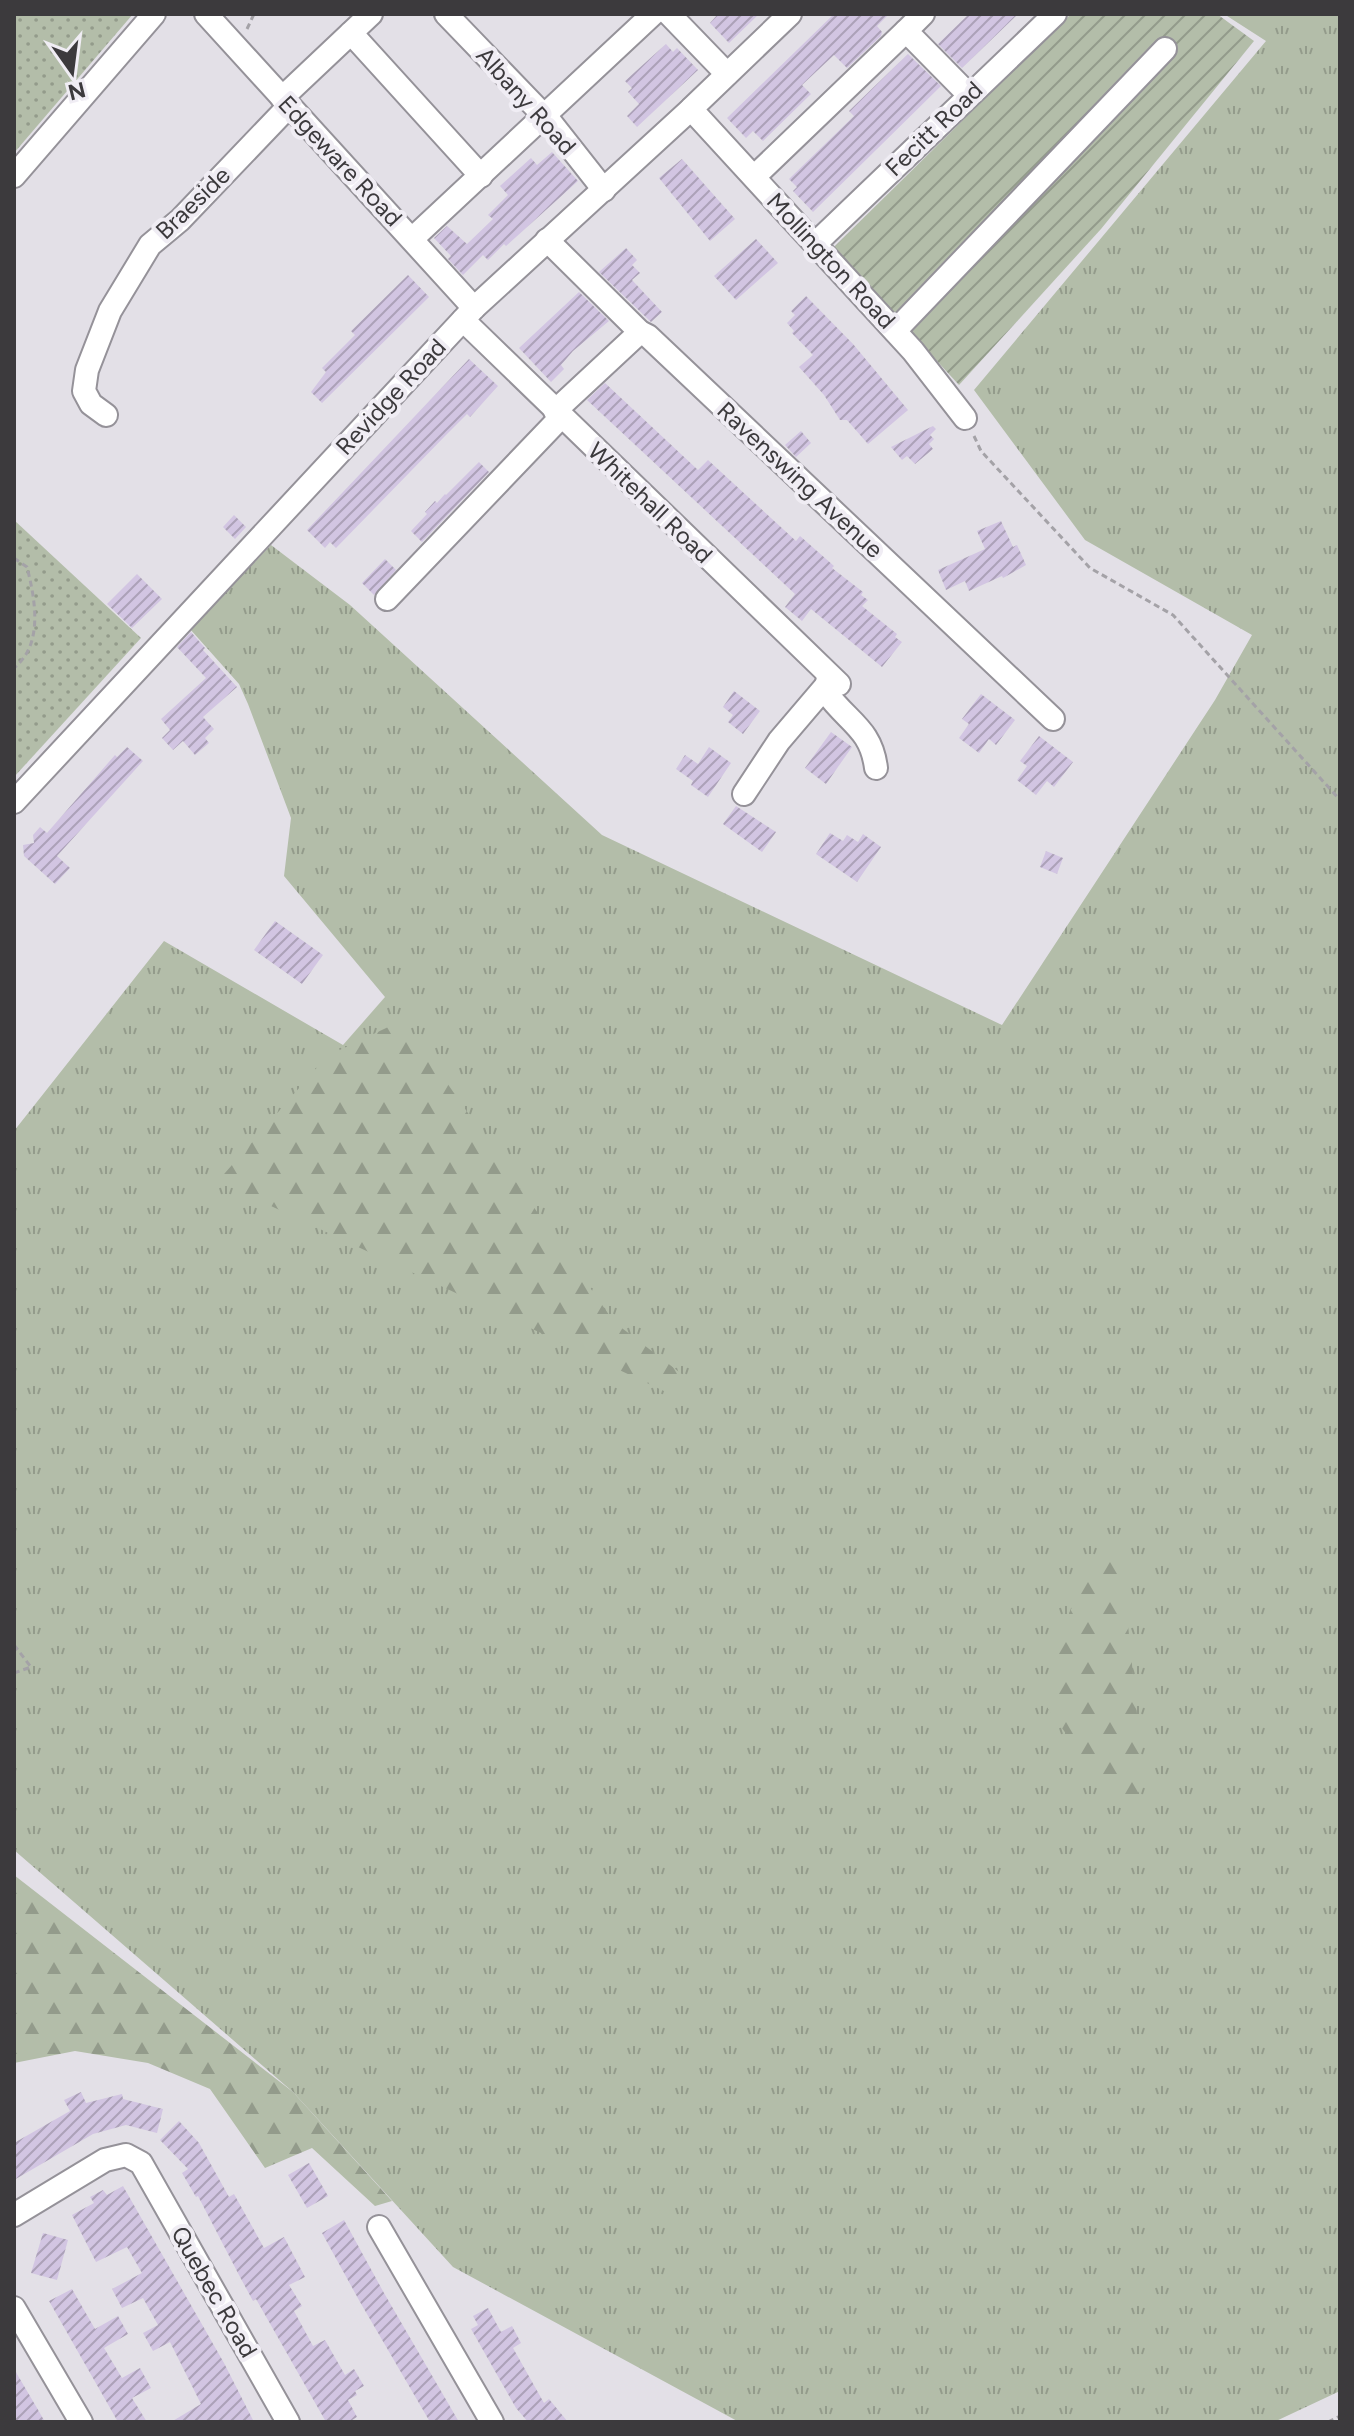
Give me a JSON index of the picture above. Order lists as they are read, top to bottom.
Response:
{
  "streets": {
    "street": [
      "Albany Road",
      "Fecitt Road",
      "Edgeware Road",
      "Braeside",
      "Mollington Road",
      "Revidge Road",
      "Ravenswing Avenue",
      "Whitehall Road",
      "Quebec Road"
    ]
  },
  "crossings": [
    ["Albany Road", "Revidge Road"],
    ["Fecitt Road", "Mollington Road"],
    ["Edgeware Road", "Braeside"],
    ["Edgeware Road", "Revidge Road"],
    ["Edgeware Road", "Whitehall Road"],
    ["Mollington Road", "Revidge Road"],
    ["Revidge Road", "Ravenswing Avenue"],
    ["Revidge Road", "Whitehall Road"]
  ],
  "north": "bottom"
}
